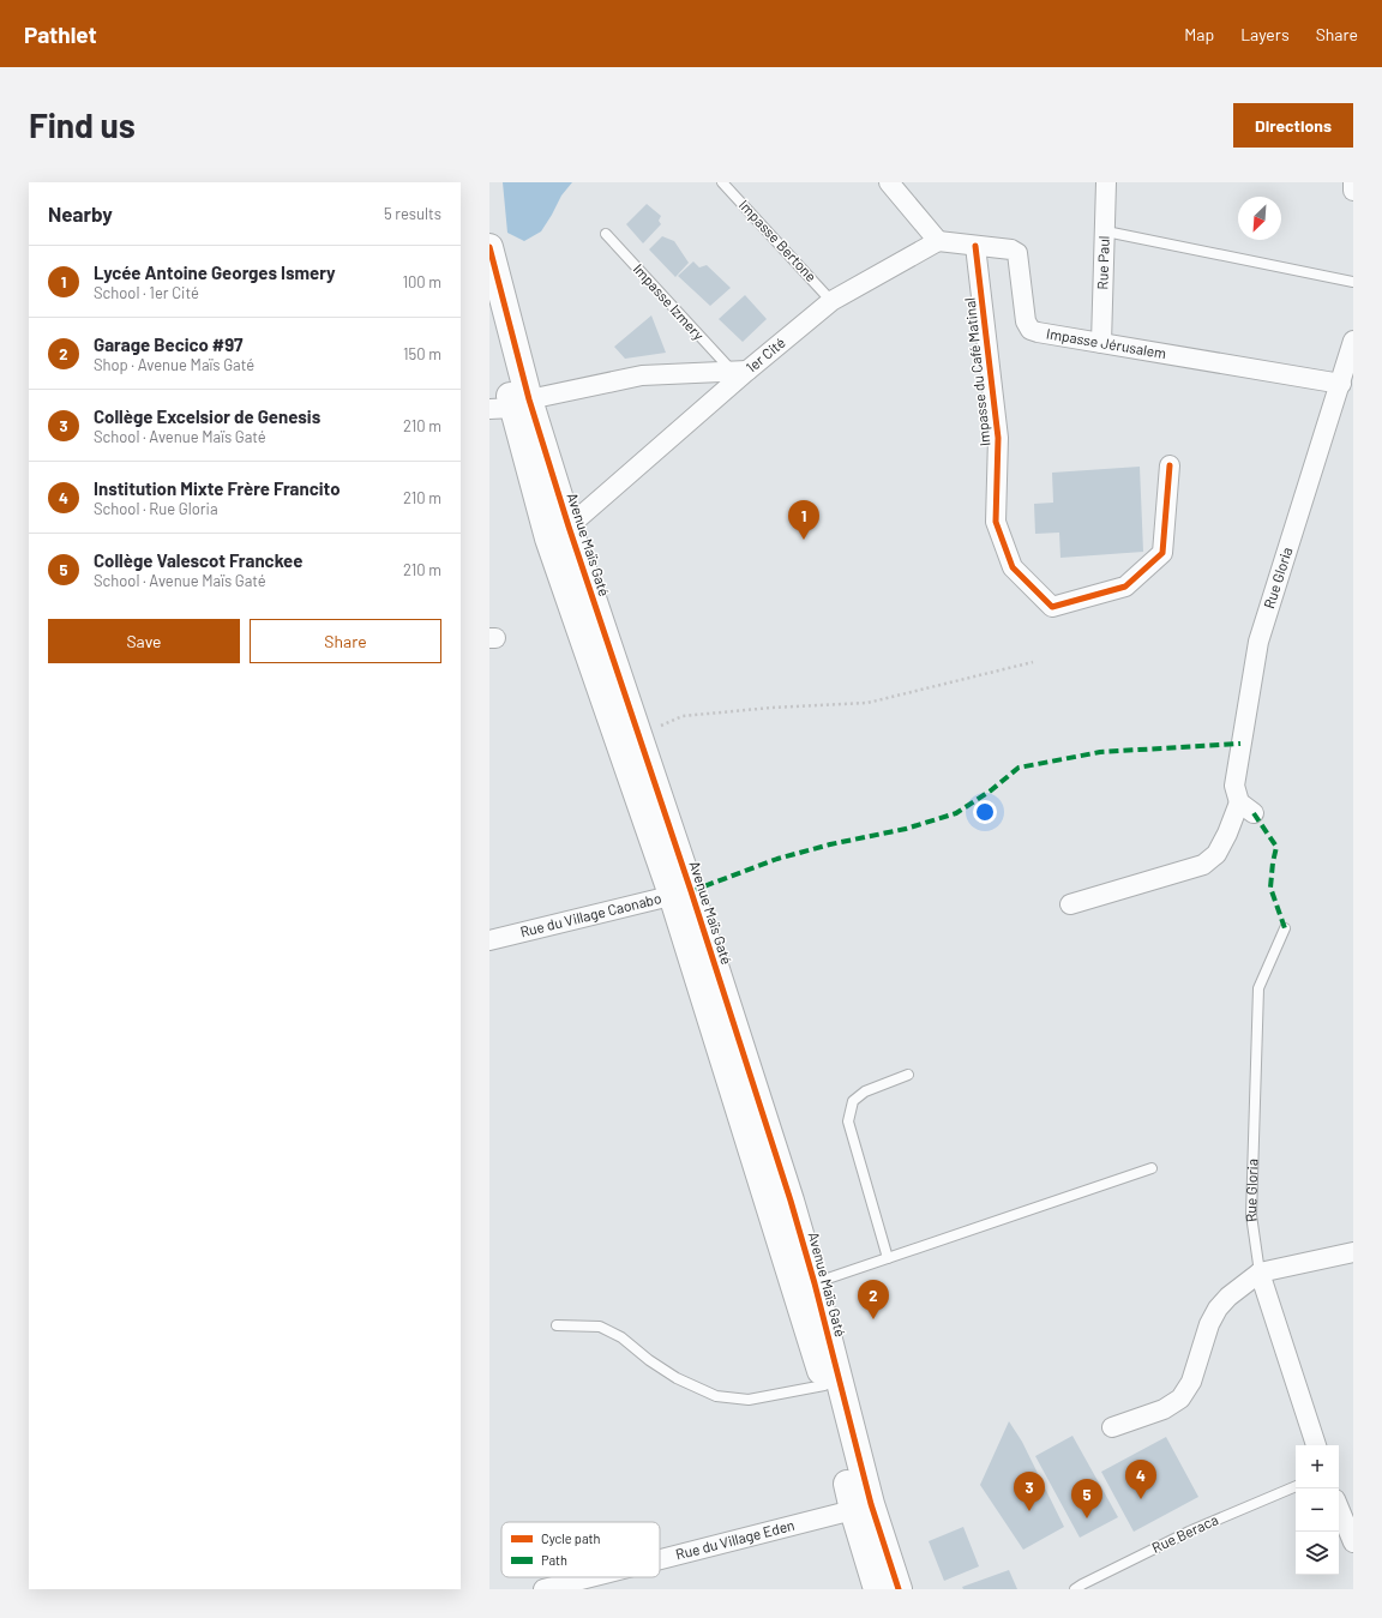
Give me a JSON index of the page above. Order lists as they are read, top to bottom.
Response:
{
  "streets": {
    "street": [
      "Rue Paul",
      "Impasse Jérusalem",
      "1er Cité",
      "Impasse du Café Matinal",
      "Avenue Maïs Gaté",
      "Rue Gloria",
      "Rue du Village Caonabo",
      "Rue du Village Eden"
    ],
    "lane": ["Impasse Bertone", "Impasse Izmery", "Rue Beraca"]
  },
  "crossings": [
    ["Impasse Bertone", "1er Cité"],
    ["Rue Paul", "Impasse Jérusalem"],
    ["Impasse Izmery", "1er Cité"],
    ["Impasse Jérusalem", "1er Cité"],
    ["Impasse Jérusalem", "Impasse du Café Matinal"],
    ["Impasse Jérusalem", "Rue Gloria"],
    ["1er Cité", "Avenue Maïs Gaté"],
    ["Avenue Maïs Gaté", "Rue du Village Caonabo"],
    ["Avenue Maïs Gaté", "Rue du Village Eden"]
  ],
  "legend": ["Cycle path", "Path"],
  "north": "bottom left",
  "page": {
    "header": "Pathlet",
    "nav": ["Map", "Layers", "Share"],
    "buttons": [
      "Directions",
      ["Save", "Share"]
    ],
    "title": "Find us",
    "heading": ["Nearby", "5 results"],
    "list": [
      {
        "mark": "1",
        "name": "Lycée Antoine Georges Ismery",
        "note": "School · 1er Cité",
        "value": "100 m"
      },
      {
        "mark": "2",
        "name": "Garage Becico #97",
        "note": "Shop · Avenue Maïs Gaté",
        "value": "150 m"
      },
      {
        "mark": "3",
        "name": "Collège Excelsior de Genesis",
        "note": "School · Avenue Maïs Gaté",
        "value": "210 m"
      },
      {
        "mark": "4",
        "name": "Institution Mixte Frère Francito",
        "note": "School · Rue Gloria",
        "value": "210 m"
      },
      {
        "mark": "5",
        "name": "Collège Valescot Franckee",
        "note": "School · Avenue Maïs Gaté",
        "value": "210 m"
      }
    ],
    "pins": [
      "1",
      "2",
      "4",
      "3",
      "5"
    ],
    "map_buttons": ["+", "−"]
  }
}
